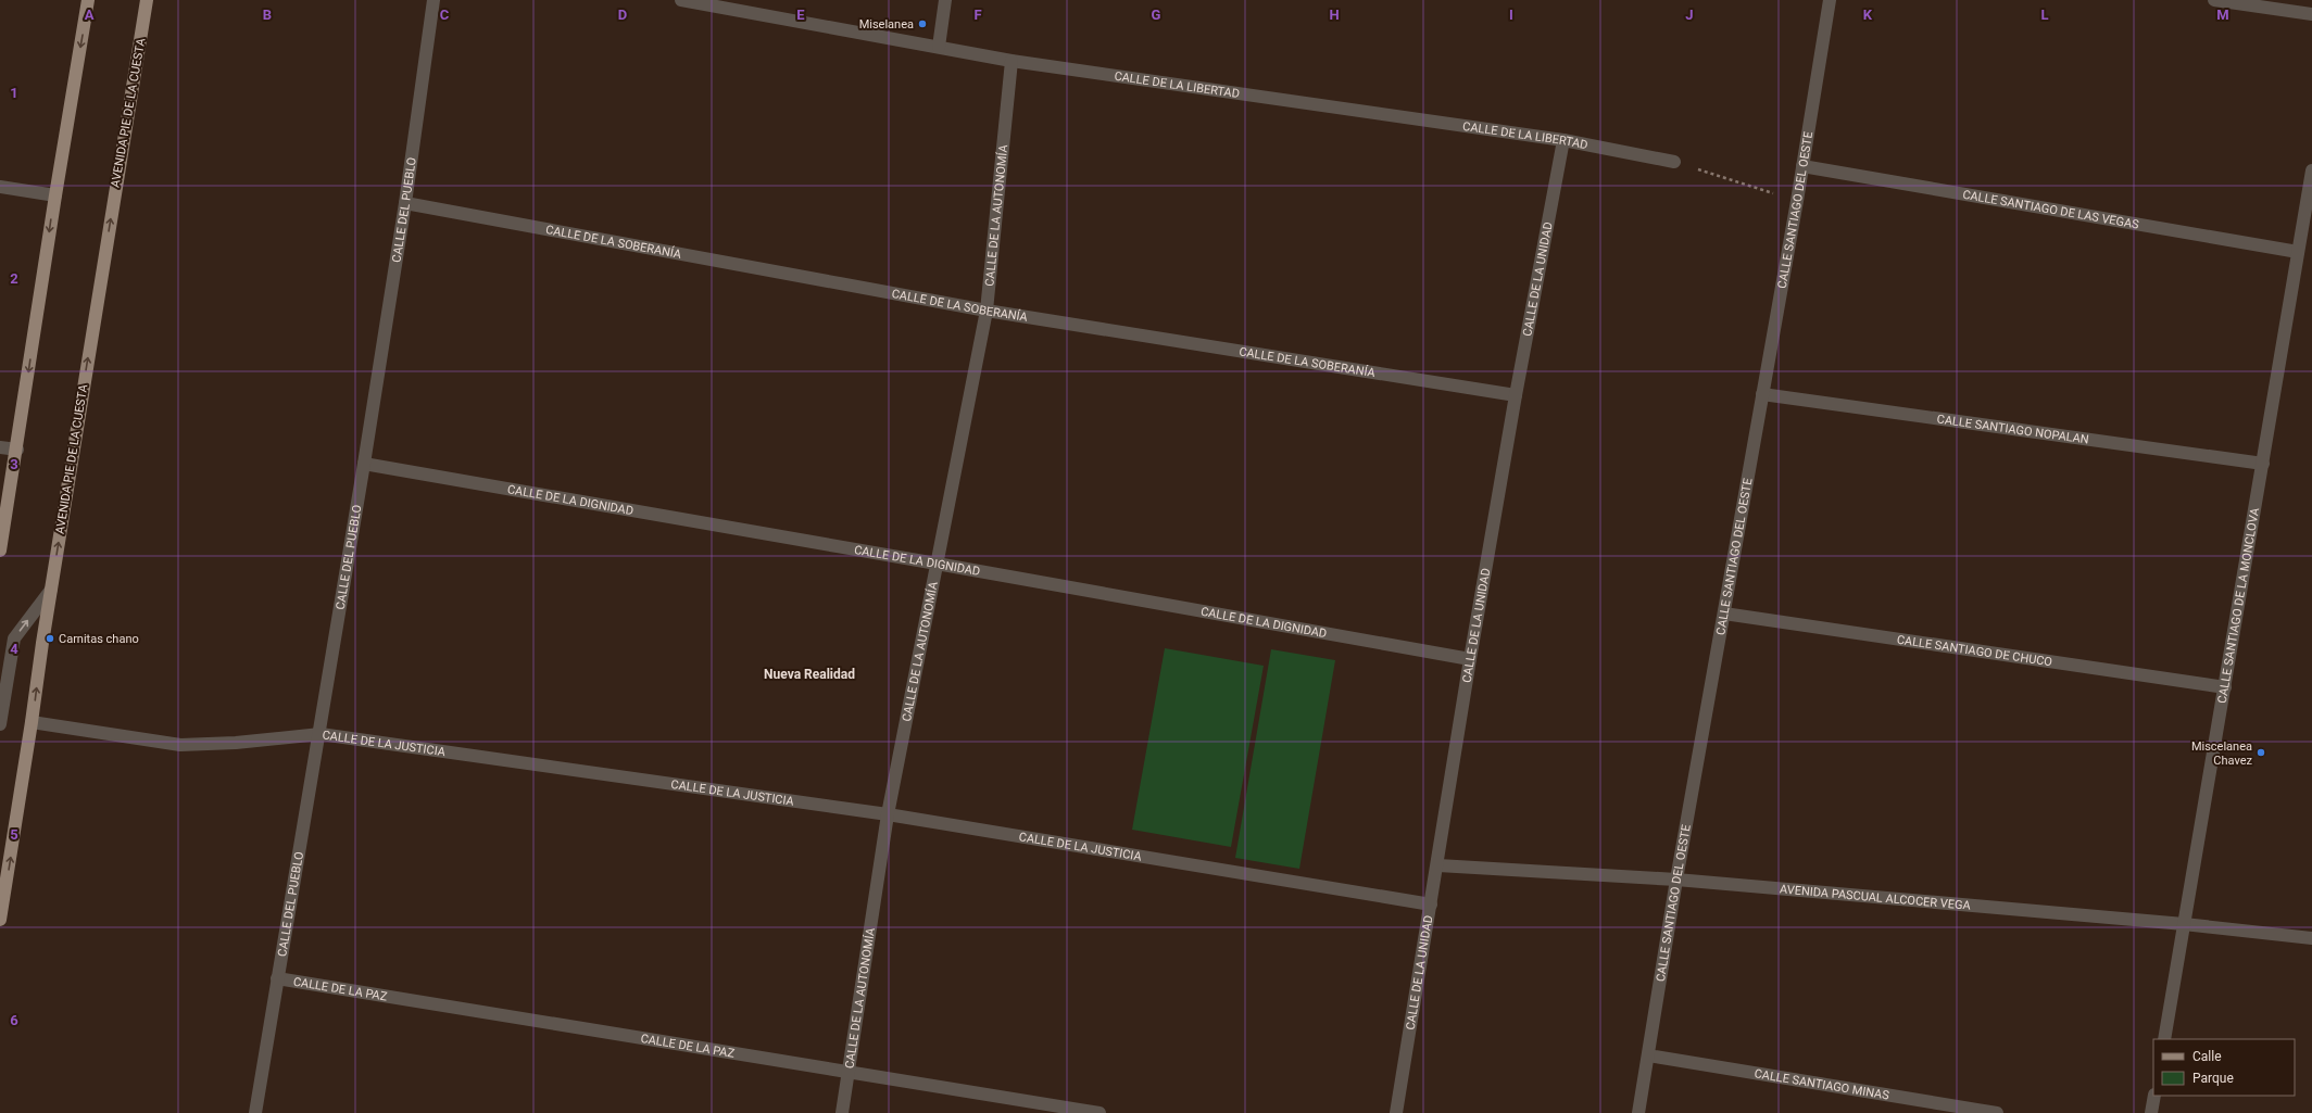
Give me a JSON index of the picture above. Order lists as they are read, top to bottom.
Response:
{
  "streets": {
    "main road": ["AVENIDA PIE DE LA CUESTA"],
    "street": [
      "CALLE DE LA LIBERTAD",
      "CALLE SANTIAGO DE LAS VEGAS",
      "CALLE DEL PUEBLO",
      "CALLE SANTIAGO DEL OESTE",
      "CALLE DE LA AUTONOMÍA",
      "CALLE DE LA SOBERANÍA",
      "CALLE DE LA UNIDAD",
      "CALLE SANTIAGO NOPALAN",
      "CALLE DE LA DIGNIDAD",
      "CALLE SANTIAGO DE LA MONCLOVA",
      "CALLE SANTIAGO DE CHUCO",
      "CALLE DE LA JUSTICIA",
      "AVENIDA PASCUAL ALCOCER VEGA",
      "CALLE DE LA PAZ",
      "CALLE SANTIAGO MINAS"
    ]
  },
  "crossings": [
    ["CALLE DE LA LIBERTAD", "CALLE DE LA AUTONOMÍA"],
    ["CALLE DE LA LIBERTAD", "CALLE DE LA UNIDAD"],
    ["AVENIDA PIE DE LA CUESTA", "CALLE DE LA JUSTICIA"],
    ["CALLE SANTIAGO DE LAS VEGAS", "CALLE SANTIAGO DEL OESTE"],
    ["CALLE SANTIAGO DE LAS VEGAS", "CALLE SANTIAGO DE LA MONCLOVA"],
    ["CALLE DEL PUEBLO", "CALLE DE LA SOBERANÍA"],
    ["CALLE DEL PUEBLO", "CALLE DE LA DIGNIDAD"],
    ["CALLE DEL PUEBLO", "CALLE DE LA JUSTICIA"],
    ["CALLE DEL PUEBLO", "CALLE DE LA PAZ"],
    ["CALLE SANTIAGO DEL OESTE", "CALLE SANTIAGO NOPALAN"],
    ["CALLE SANTIAGO DEL OESTE", "CALLE SANTIAGO DE CHUCO"],
    ["CALLE SANTIAGO DEL OESTE", "AVENIDA PASCUAL ALCOCER VEGA"],
    ["CALLE SANTIAGO DEL OESTE", "CALLE SANTIAGO MINAS"],
    ["CALLE DE LA AUTONOMÍA", "CALLE DE LA SOBERANÍA"],
    ["CALLE DE LA AUTONOMÍA", "CALLE DE LA DIGNIDAD"],
    ["CALLE DE LA AUTONOMÍA", "CALLE DE LA JUSTICIA"],
    ["CALLE DE LA AUTONOMÍA", "CALLE DE LA PAZ"],
    ["CALLE DE LA SOBERANÍA", "CALLE DE LA UNIDAD"],
    ["CALLE DE LA UNIDAD", "CALLE DE LA DIGNIDAD"],
    ["CALLE DE LA UNIDAD", "CALLE DE LA JUSTICIA"],
    ["CALLE DE LA UNIDAD", "AVENIDA PASCUAL ALCOCER VEGA"],
    ["CALLE SANTIAGO NOPALAN", "CALLE SANTIAGO DE LA MONCLOVA"],
    ["CALLE SANTIAGO DE LA MONCLOVA", "CALLE SANTIAGO DE CHUCO"],
    ["CALLE SANTIAGO DE LA MONCLOVA", "AVENIDA PASCUAL ALCOCER VEGA"]
  ],
  "districts": ["Nueva Realidad"],
  "places": ["Miselanea", "Carnitas chano", "Miscelanea Chavez"],
  "legend": ["Calle", "Parque"],
  "grid": {
    "columns": [
      "A",
      "B",
      "C",
      "D",
      "E",
      "F",
      "G",
      "H",
      "I",
      "J",
      "K",
      "L",
      "M"
    ],
    "rows": [
      "1",
      "2",
      "3",
      "4",
      "5",
      "6"
    ]
  }
}
